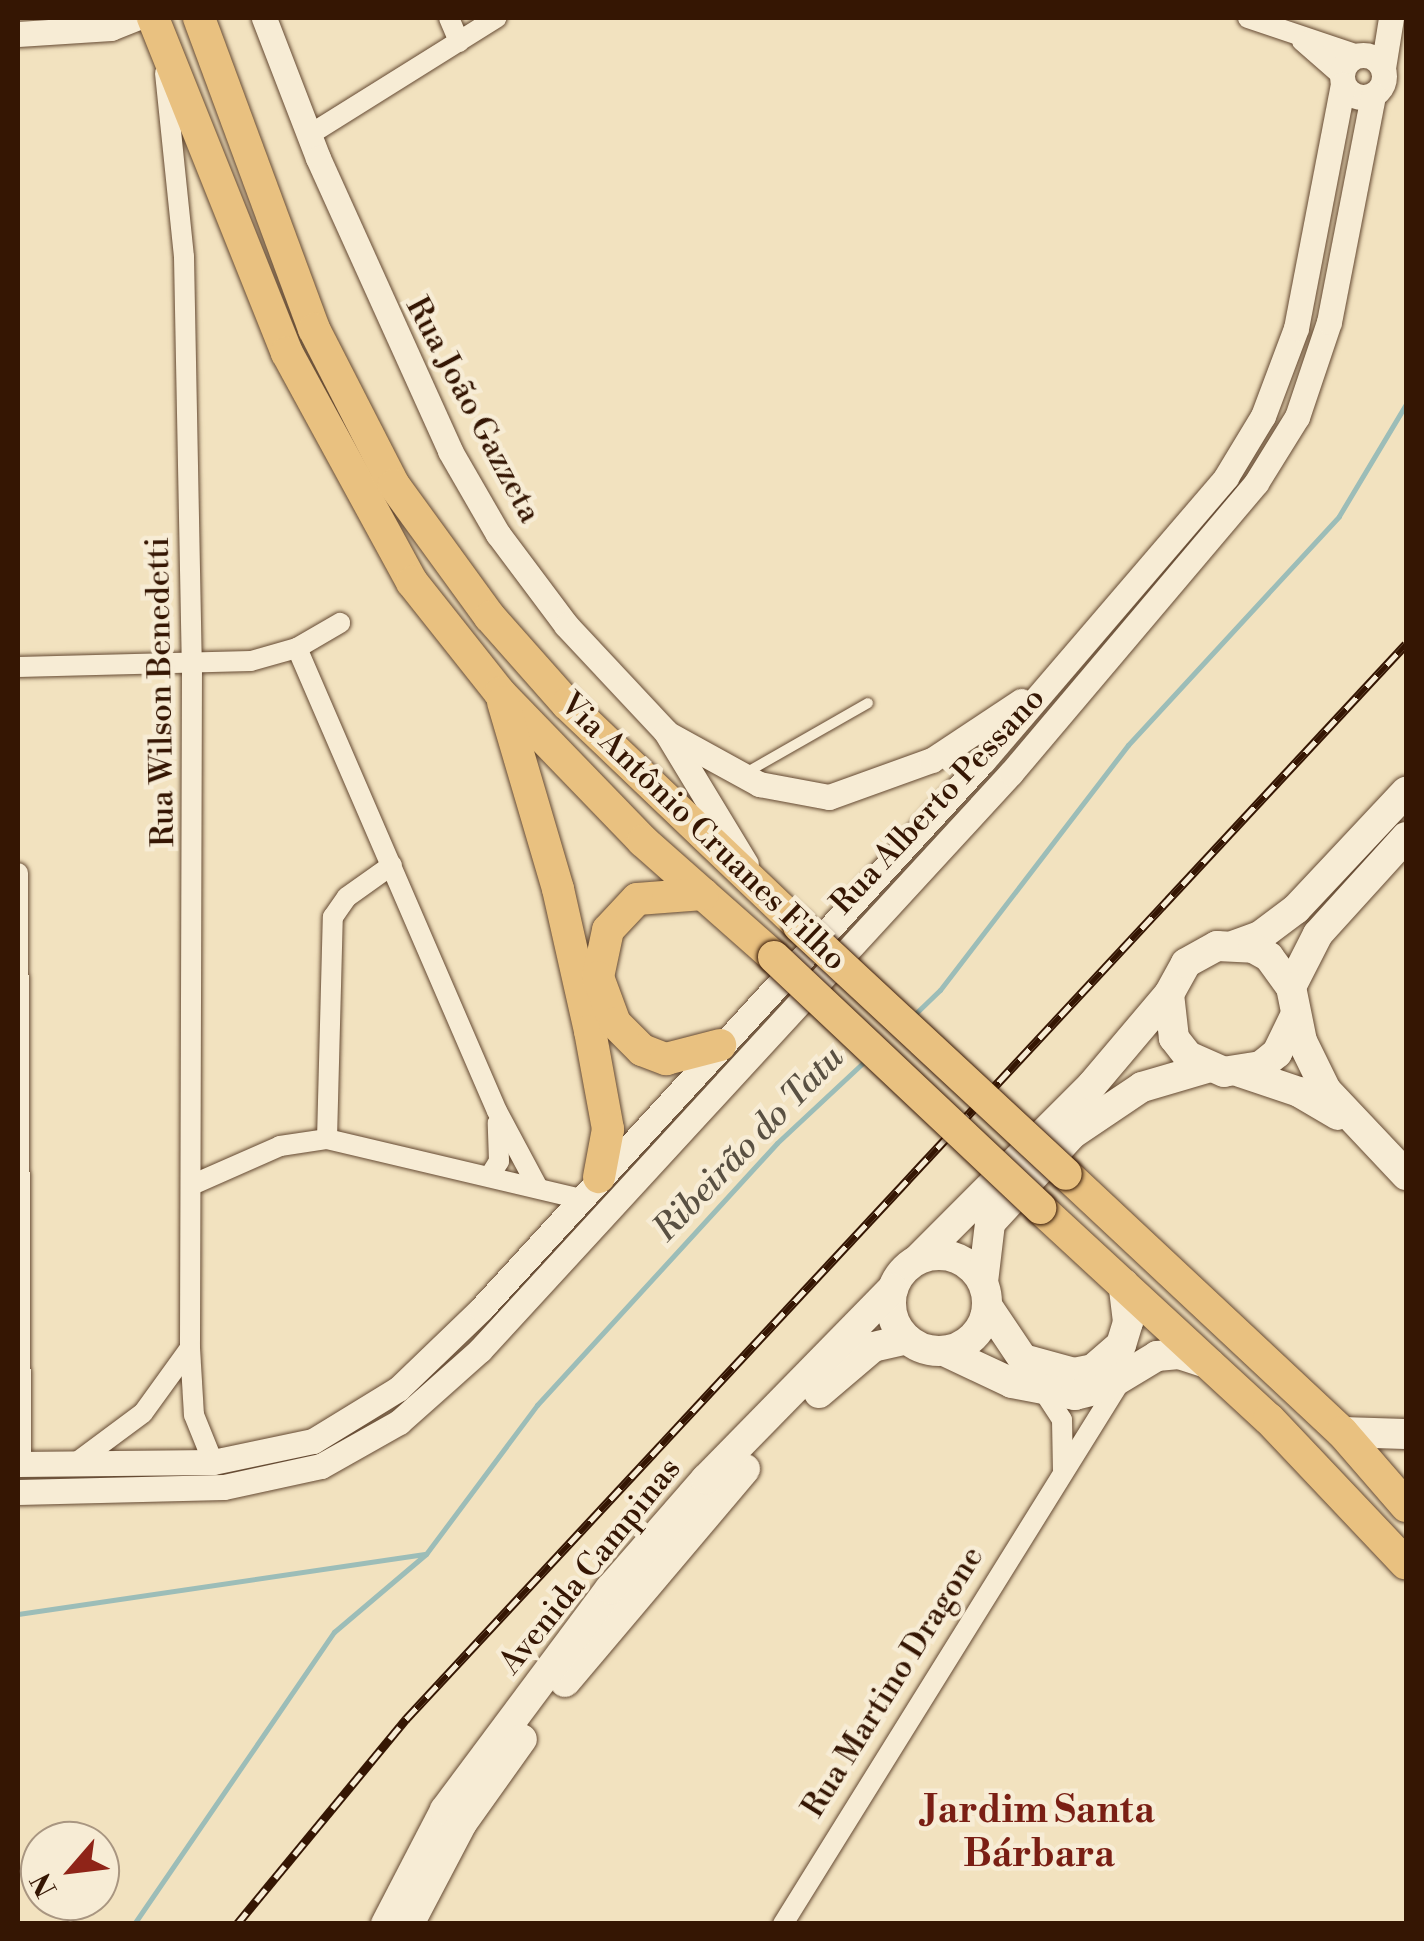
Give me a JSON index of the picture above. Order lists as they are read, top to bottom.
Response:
{
  "streets": {
    "main road": ["Via Antônio Cruanes Filho", "Avenida Campinas"],
    "street": [
      "Rua João Gazzeta",
      "Rua Wilson Benedetti",
      "Rua Alberto Pessano",
      "Rua Martino Dragone"
    ]
  },
  "crossings": [
    ["Rua João Gazzeta", "Via Antônio Cruanes Filho"],
    ["Rua Wilson Benedetti", "Rua Alberto Pessano"],
    ["Rua Wilson Benedetti", "Via Antônio Cruanes Filho"]
  ],
  "districts": ["Jardim Santa Bárbara"],
  "water": ["Ribeirão do Tatu"],
  "north": "bottom left"
}
